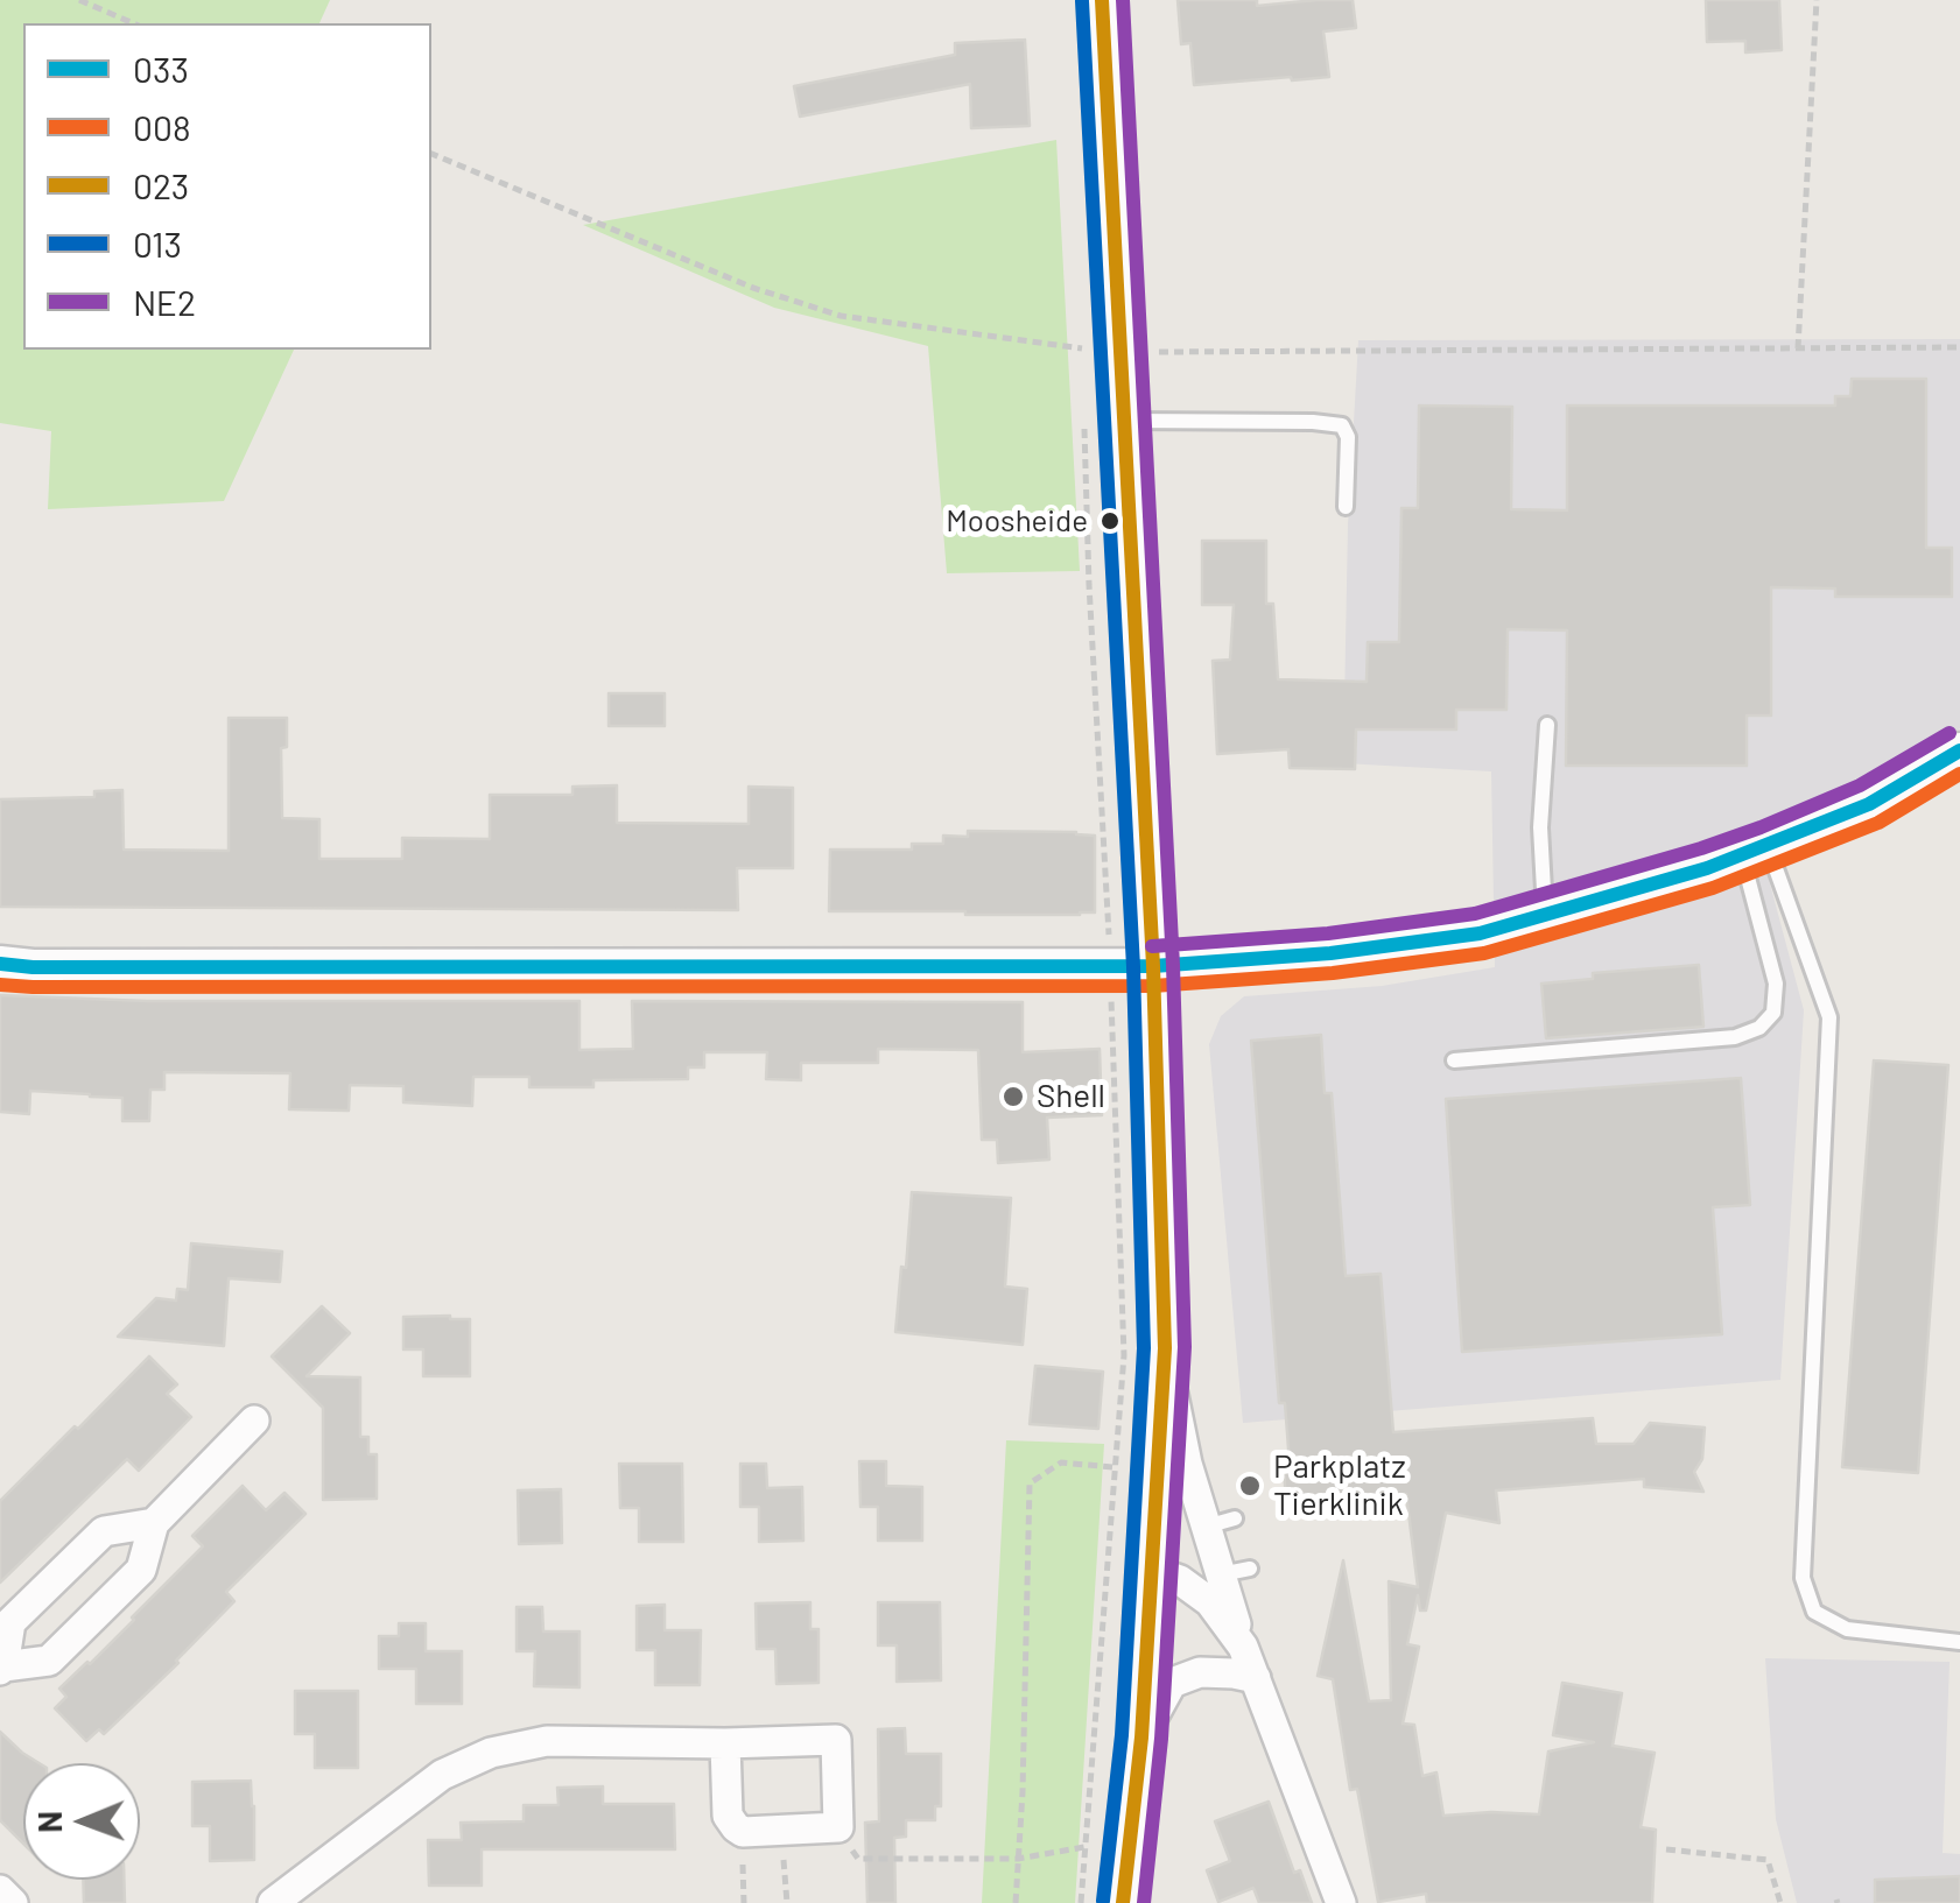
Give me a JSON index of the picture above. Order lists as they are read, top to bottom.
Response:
{
  "places": ["Moosheide", "Shell", "Parkplatz Tierklinik"],
  "lines": [
    "transit line 023",
    "transit line NE2",
    "transit line 013",
    "transit line 033",
    "transit line 008"
  ],
  "legend": [
    "033",
    "008",
    "023",
    "013",
    "NE2"
  ],
  "north": "left"
}
